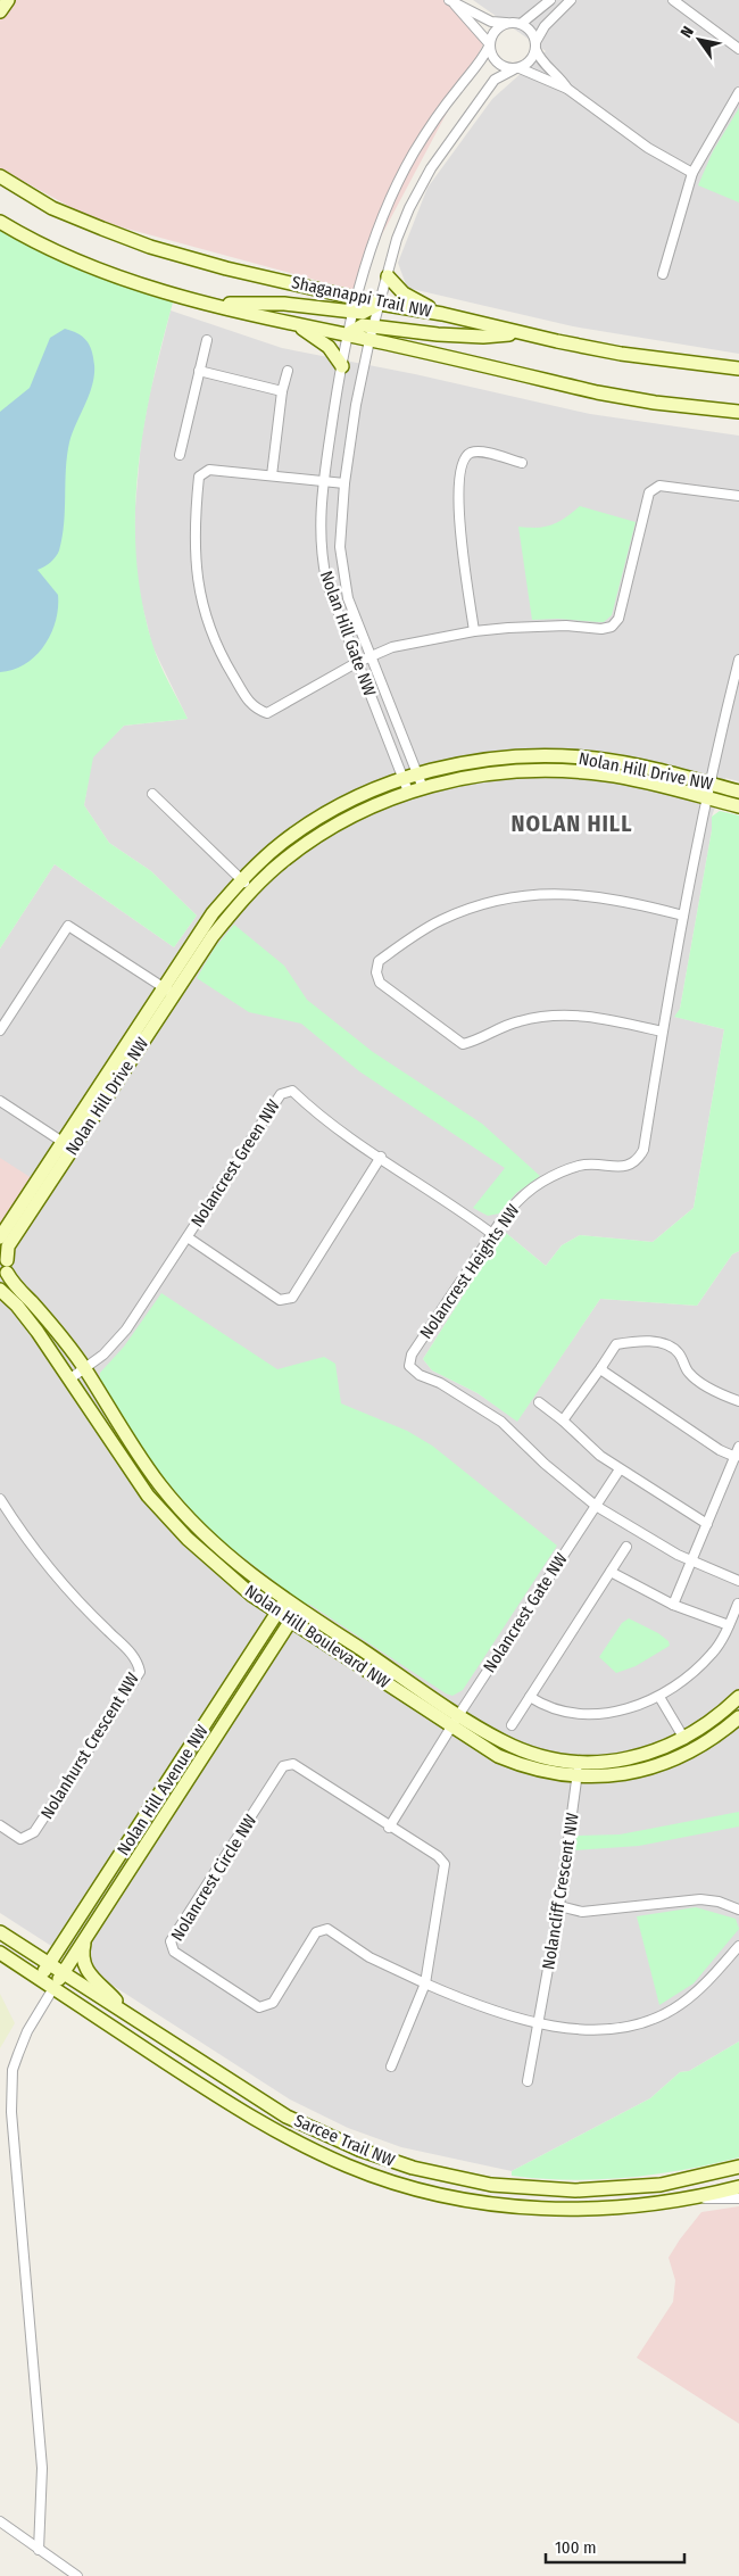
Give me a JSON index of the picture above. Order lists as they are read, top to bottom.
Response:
{
  "streets": {
    "street": [
      "Shaganappi Trail NW",
      "Nolan Hill Gate NW",
      "Nolan Hill Drive NW",
      "Nolancrest Green NW",
      "Nolancrest Heights NW",
      "Nolancrest Gate NW",
      "Nolan Hill Boulevard NW",
      "Nolanhurst Crescent NW",
      "Nolan Hill Avenue NW",
      "Nolancrest Circle NW",
      "Nolancliff Crescent NW",
      "Sarcee Trail NW"
    ]
  },
  "crossings": [
    ["Shaganappi Trail NW", "Nolan Hill Gate NW"],
    ["Nolan Hill Gate NW", "Nolan Hill Drive NW"],
    ["Nolan Hill Drive NW", "Nolancrest Heights NW"],
    ["Nolan Hill Drive NW", "Nolan Hill Boulevard NW"],
    ["Nolancrest Green NW", "Nolancrest Heights NW"],
    ["Nolancrest Green NW", "Nolan Hill Boulevard NW"],
    ["Nolancrest Heights NW", "Nolancrest Gate NW"],
    ["Nolancrest Gate NW", "Nolan Hill Boulevard NW"],
    ["Nolan Hill Boulevard NW", "Nolan Hill Avenue NW"],
    ["Nolan Hill Boulevard NW", "Nolancliff Crescent NW"],
    ["Nolan Hill Avenue NW", "Sarcee Trail NW"]
  ],
  "districts": ["NOLAN HILL"],
  "scale_bar": "100 m",
  "north": "top left"
}
